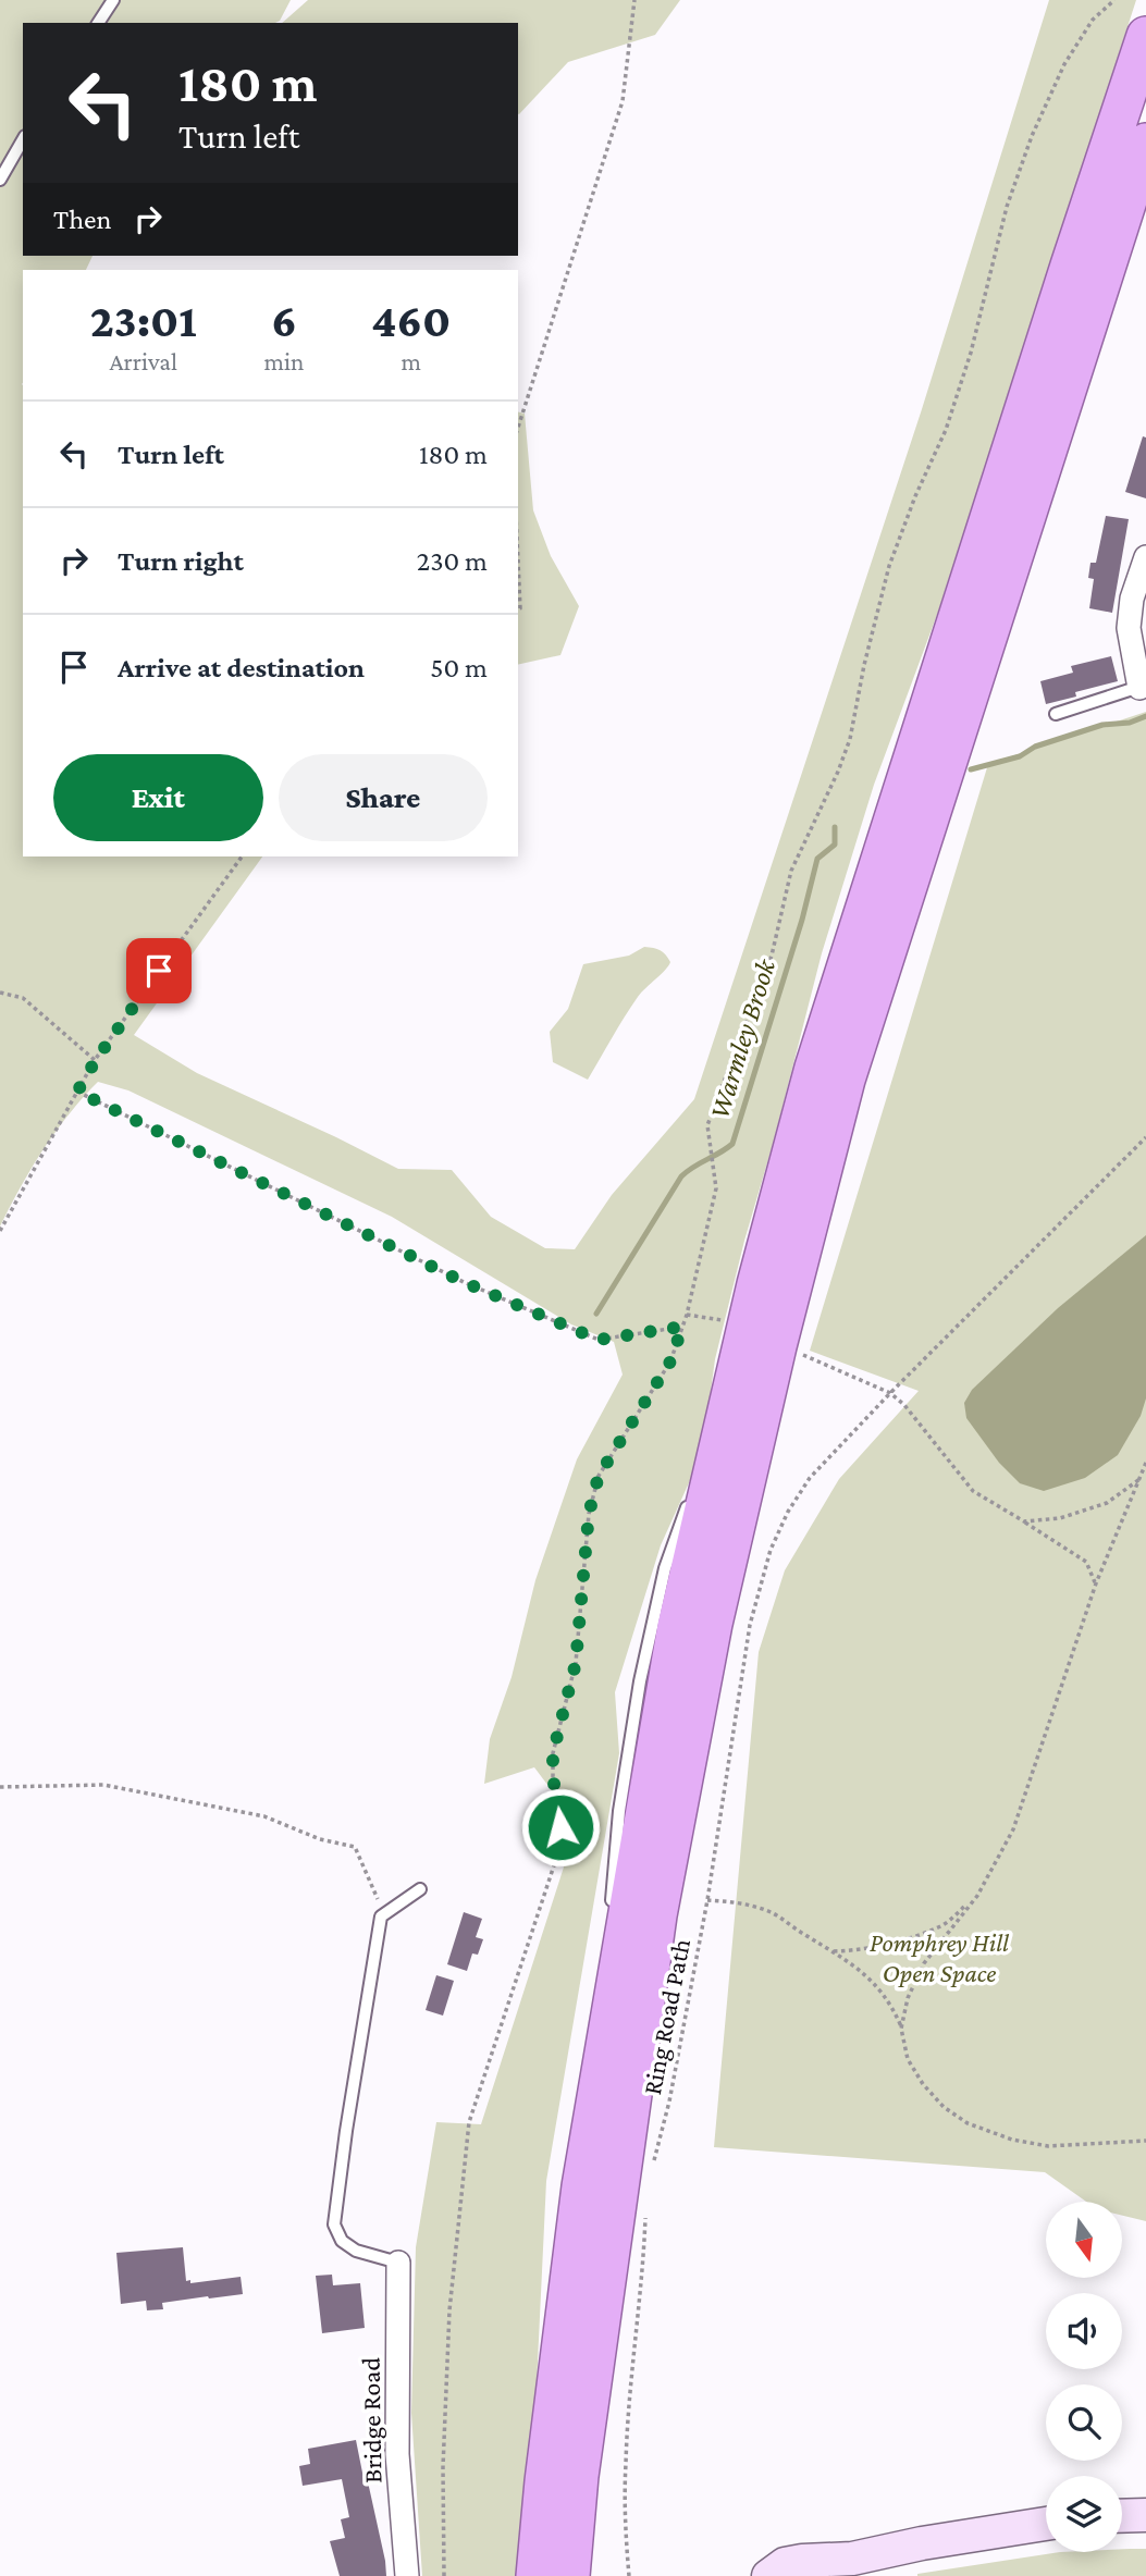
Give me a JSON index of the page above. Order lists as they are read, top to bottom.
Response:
{
  "streets": {
    "street": ["Bridge Road"],
    "path": ["Ring Road Path"]
  },
  "water": ["Warmley Brook"],
  "parks": ["Pomphrey Hill Open Space"],
  "north": "bottom",
  "page": {
    "turn": ["180 m", "Turn left"],
    "then": "Then",
    "eta": [
      "23:01",
      "Arrival",
      "6",
      "min",
      "460",
      "m"
    ],
    "list": [
      {
        "name": "Turn left",
        "value": "180 m"
      },
      {
        "name": "Turn right",
        "value": "230 m"
      },
      {
        "name": "Arrive at destination",
        "value": "50 m"
      }
    ],
    "buttons": ["Exit", "Share"]
  }
}
